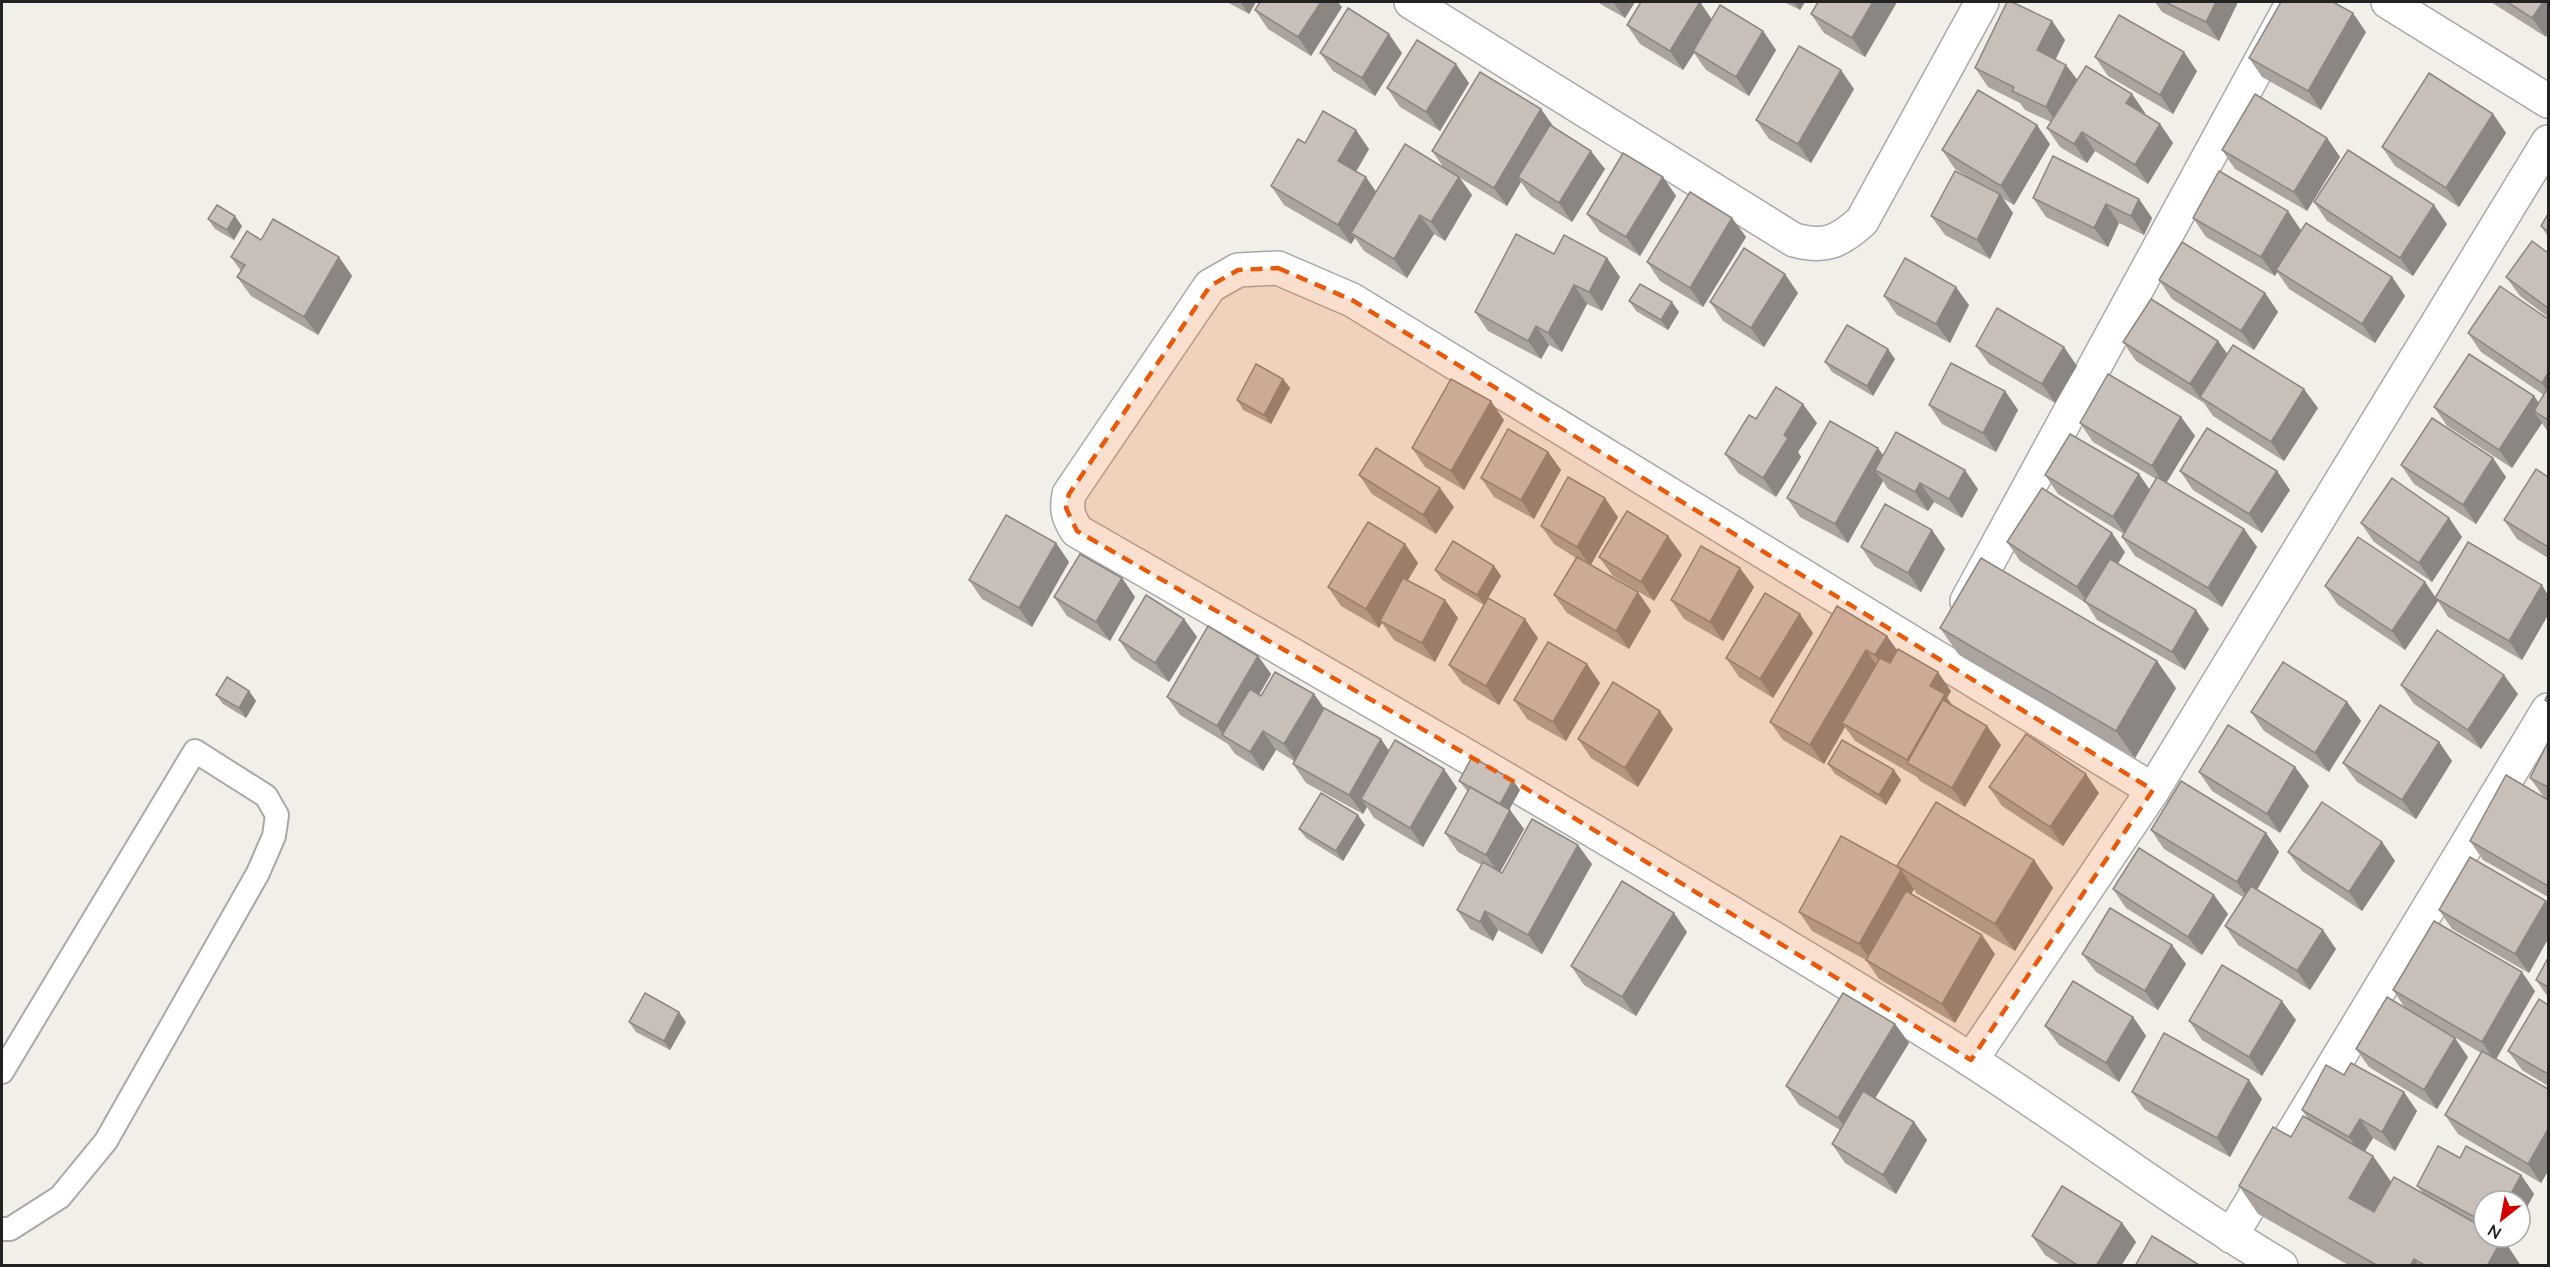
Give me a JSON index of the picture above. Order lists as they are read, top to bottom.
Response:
{
  "north": "bottom left"
}
